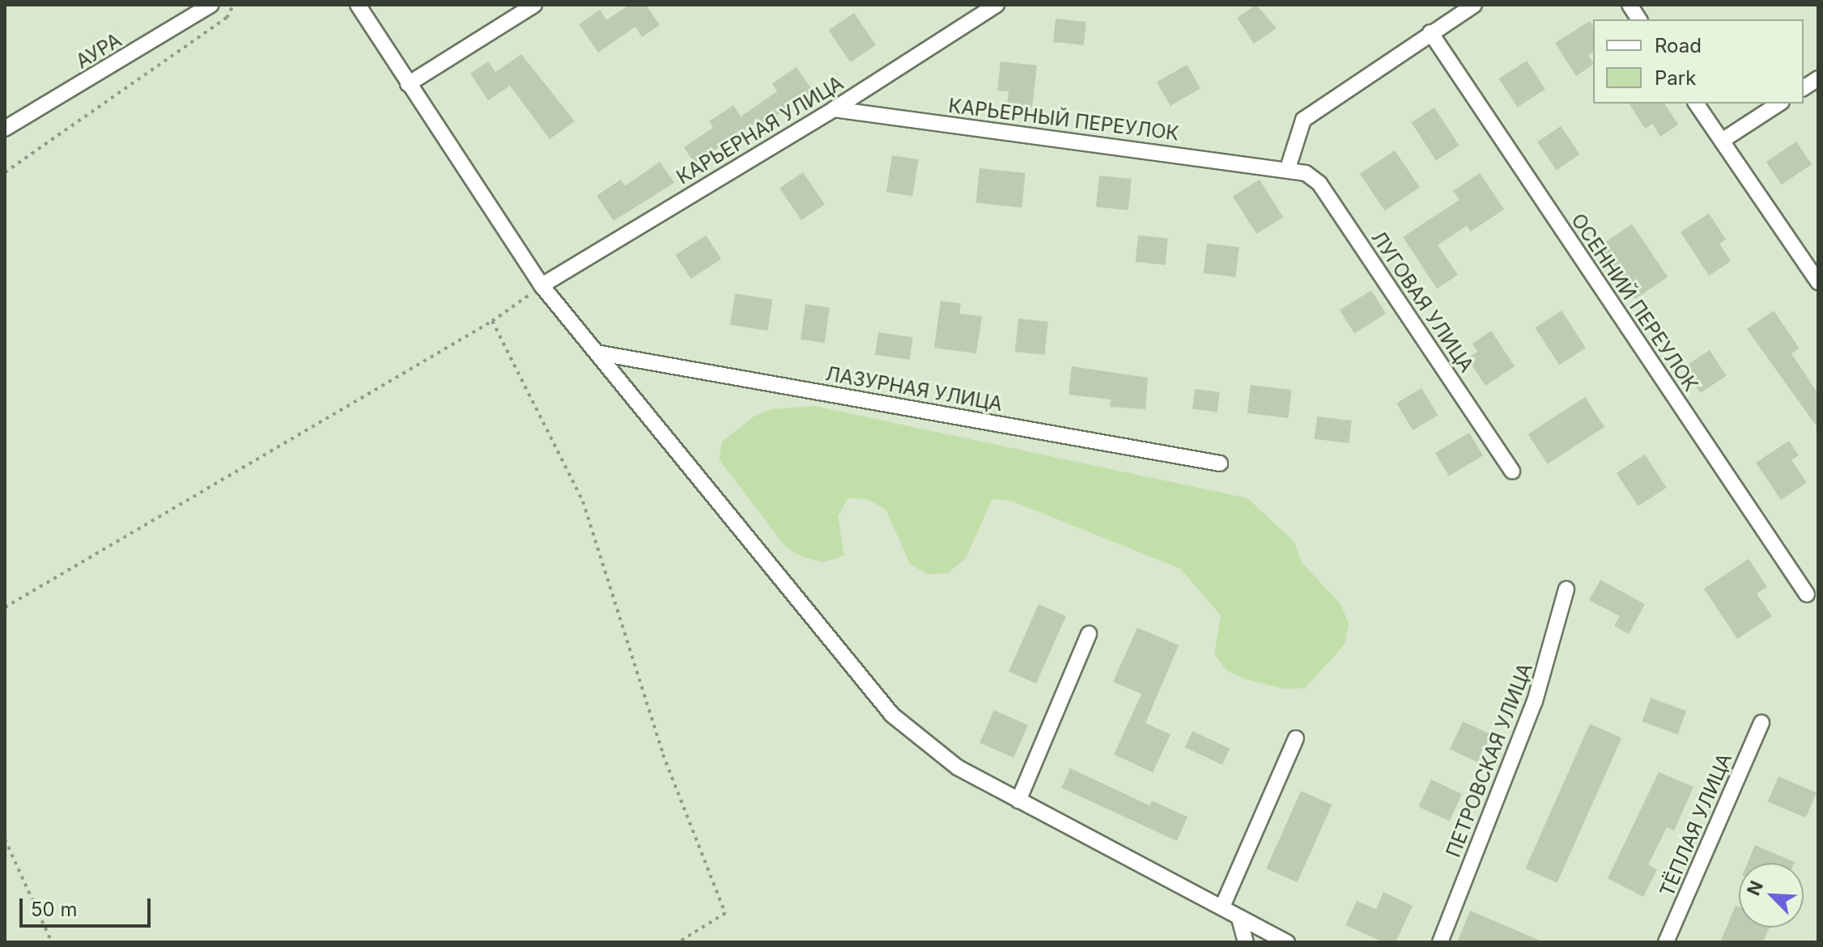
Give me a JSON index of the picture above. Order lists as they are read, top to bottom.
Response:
{
  "streets": {
    "street": [
      "АУРА",
      "КАРЬЕРНЫЙ ПЕРЕУЛОК",
      "КАРЬЕРНАЯ УЛИЦА",
      "ЛУГОВАЯ УЛИЦА",
      "ОСЕННИЙ ПЕРЕУЛОК",
      "ЛАЗУРНАЯ УЛИЦА",
      "ПЕТРОВСКАЯ УЛИЦА",
      "ТЁПЛАЯ УЛИЦА"
    ]
  },
  "crossings": [
    ["КАРЬЕРНЫЙ ПЕРЕУЛОК", "КАРЬЕРНАЯ УЛИЦА"],
    ["КАРЬЕРНЫЙ ПЕРЕУЛОК", "ЛУГОВАЯ УЛИЦА"]
  ],
  "legend": ["Road", "Park"],
  "scale_bar": "50 m",
  "north": "top left"
}
